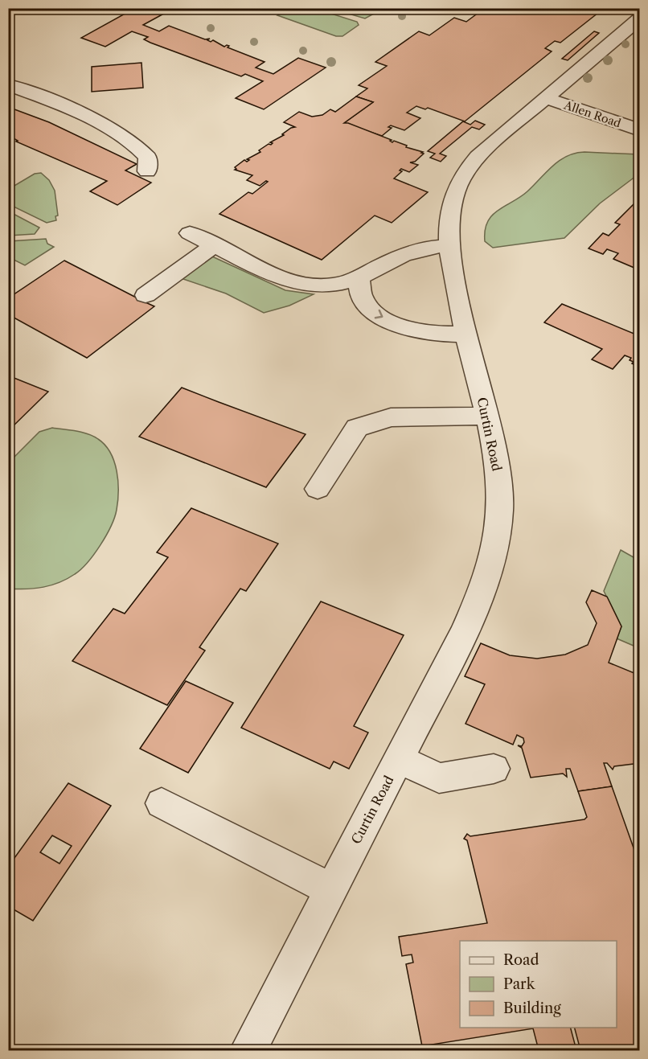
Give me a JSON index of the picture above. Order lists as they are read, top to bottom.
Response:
{
  "streets": {
    "street": ["Allen Road", "Curtin Road"]
  },
  "crossings": [
    ["Allen Road", "Curtin Road"]
  ],
  "legend": ["Road", "Park", "Building"]
}
